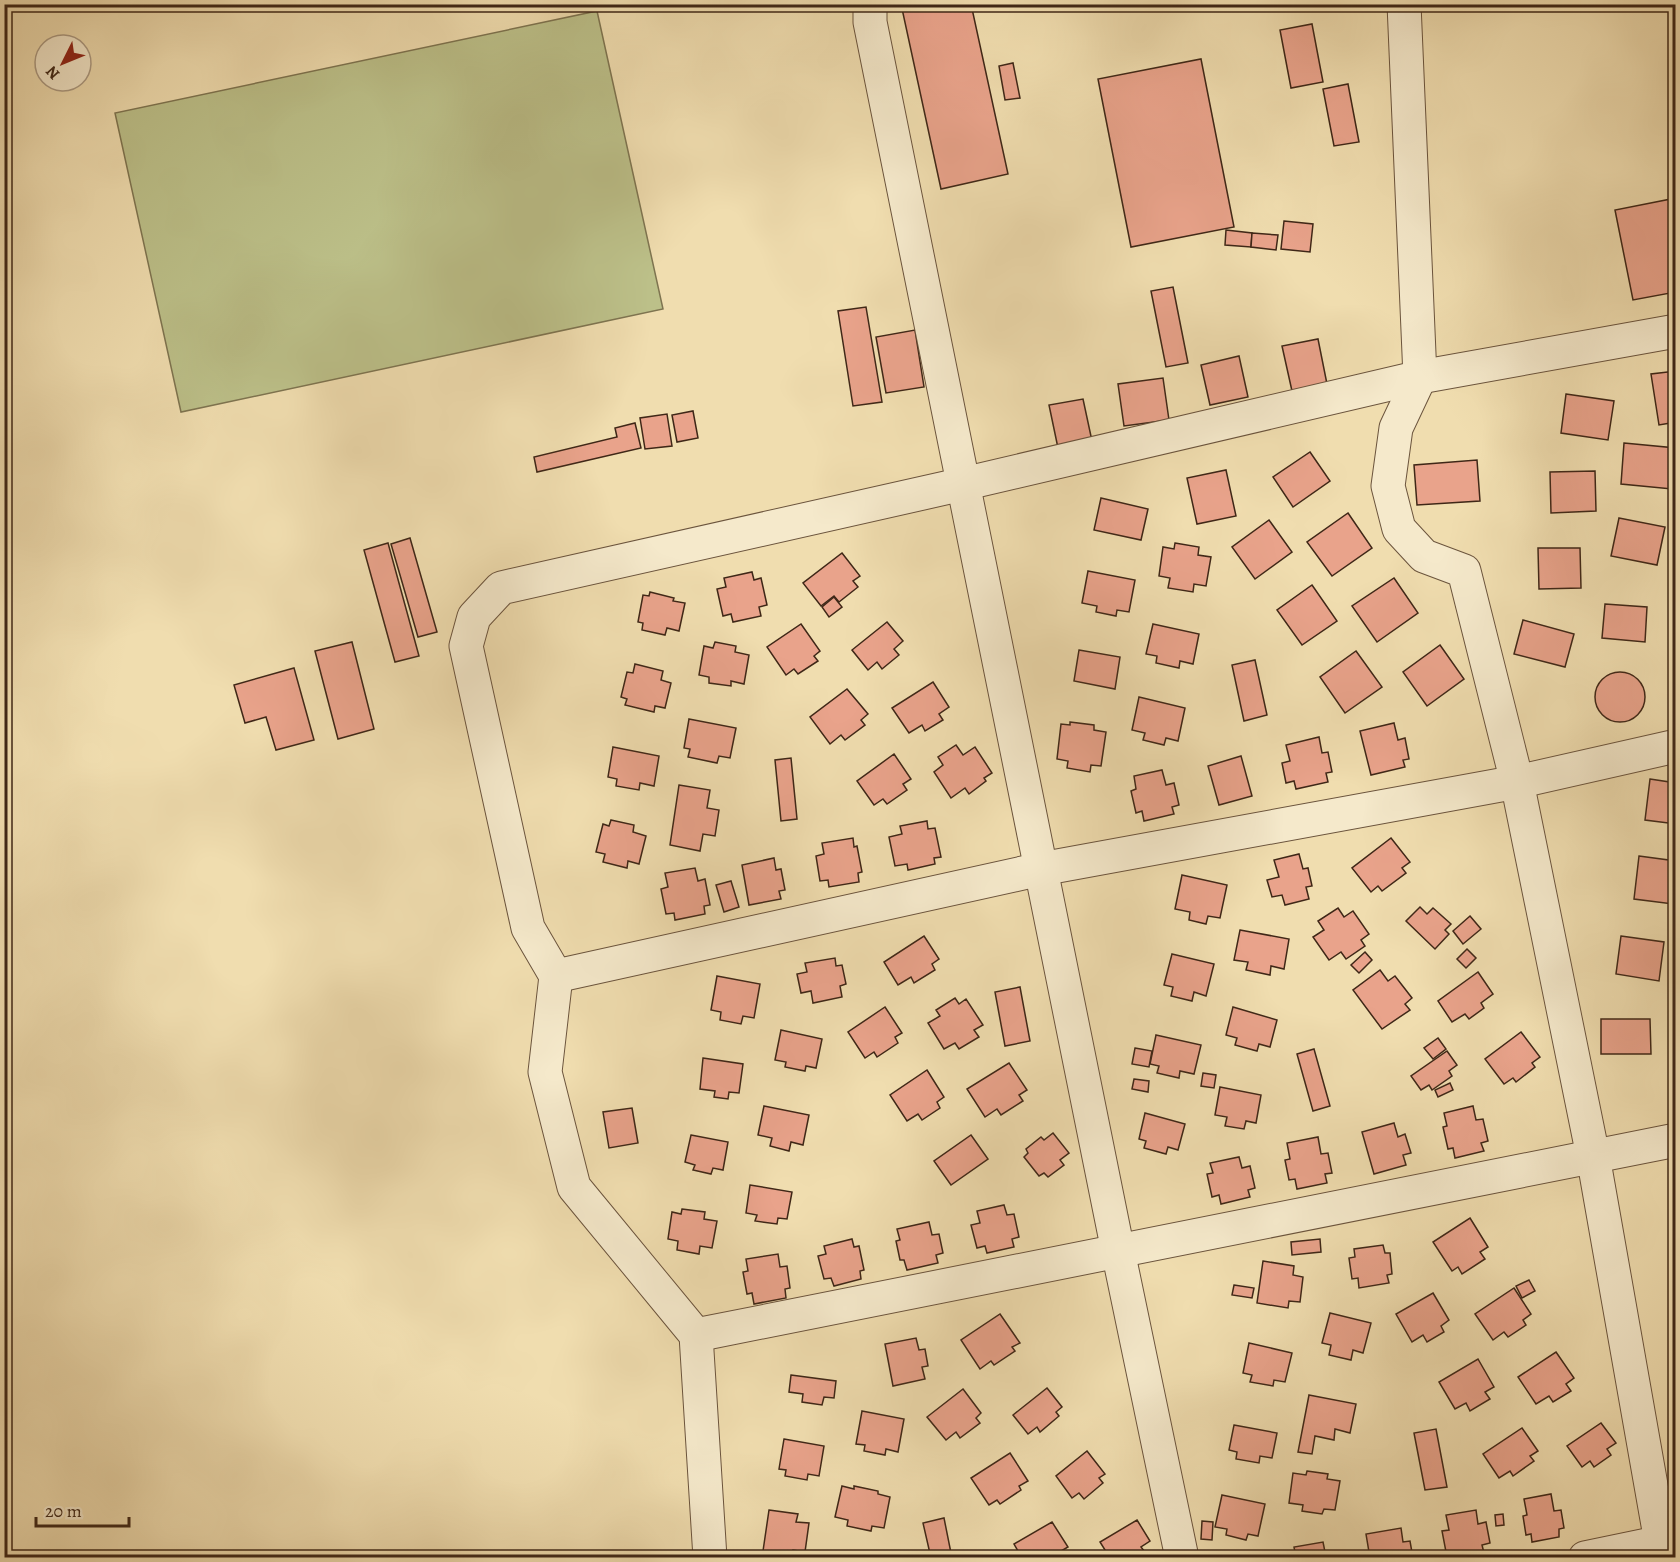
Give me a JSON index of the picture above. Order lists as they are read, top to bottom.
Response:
{
  "scale_bar": "20 m",
  "north": "bottom left"
}
